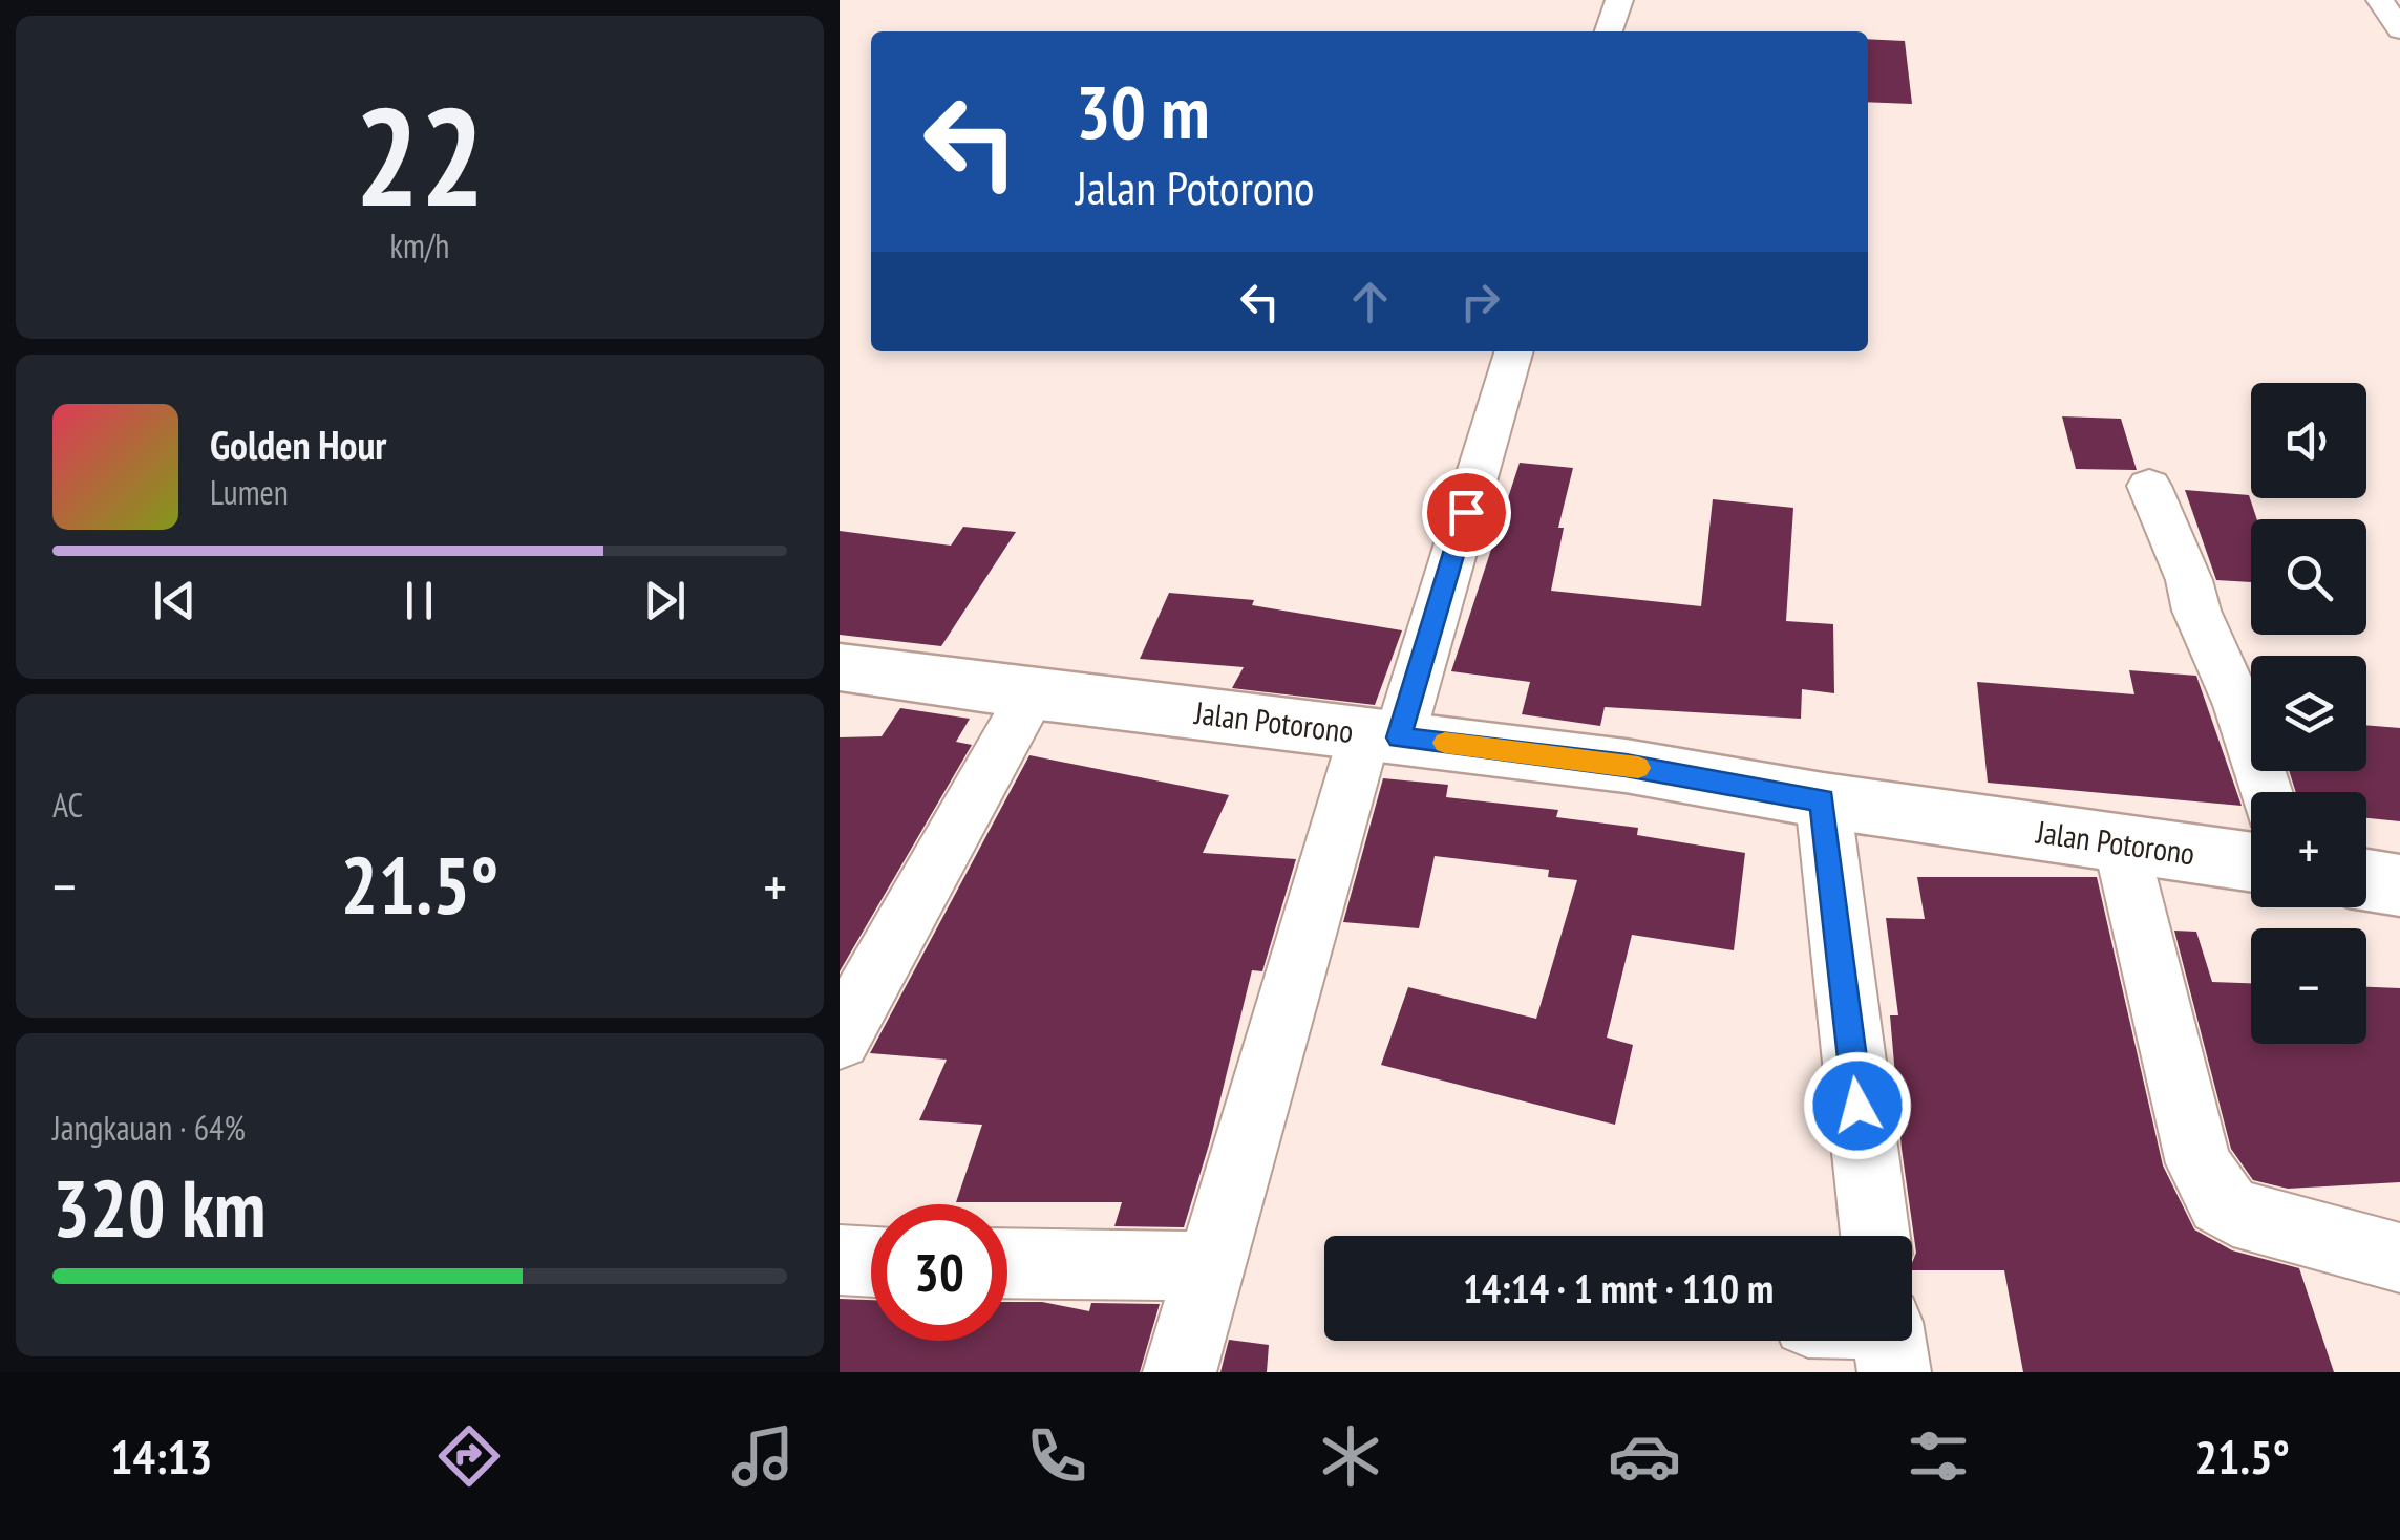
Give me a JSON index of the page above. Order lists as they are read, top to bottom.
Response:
{
  "streets": {
    "street": ["Jalan Potorono"]
  },
  "page": {
    "tile": [
      ["22", "km/h"],
      "AC",
      ["Jangkauan · 64%", "320 km"]
    ],
    "turn": ["30 m", "Jalan Potorono"],
    "map_buttons": ["+", "−"],
    "song": ["Golden Hour", "Lumen"],
    "heat": ["−", "21.5°", "+"],
    "limit": "30",
    "trip": "14:14 · 1 mnt · 110 m",
    "tabs": ["14:13", "21.5°"]
  }
}
